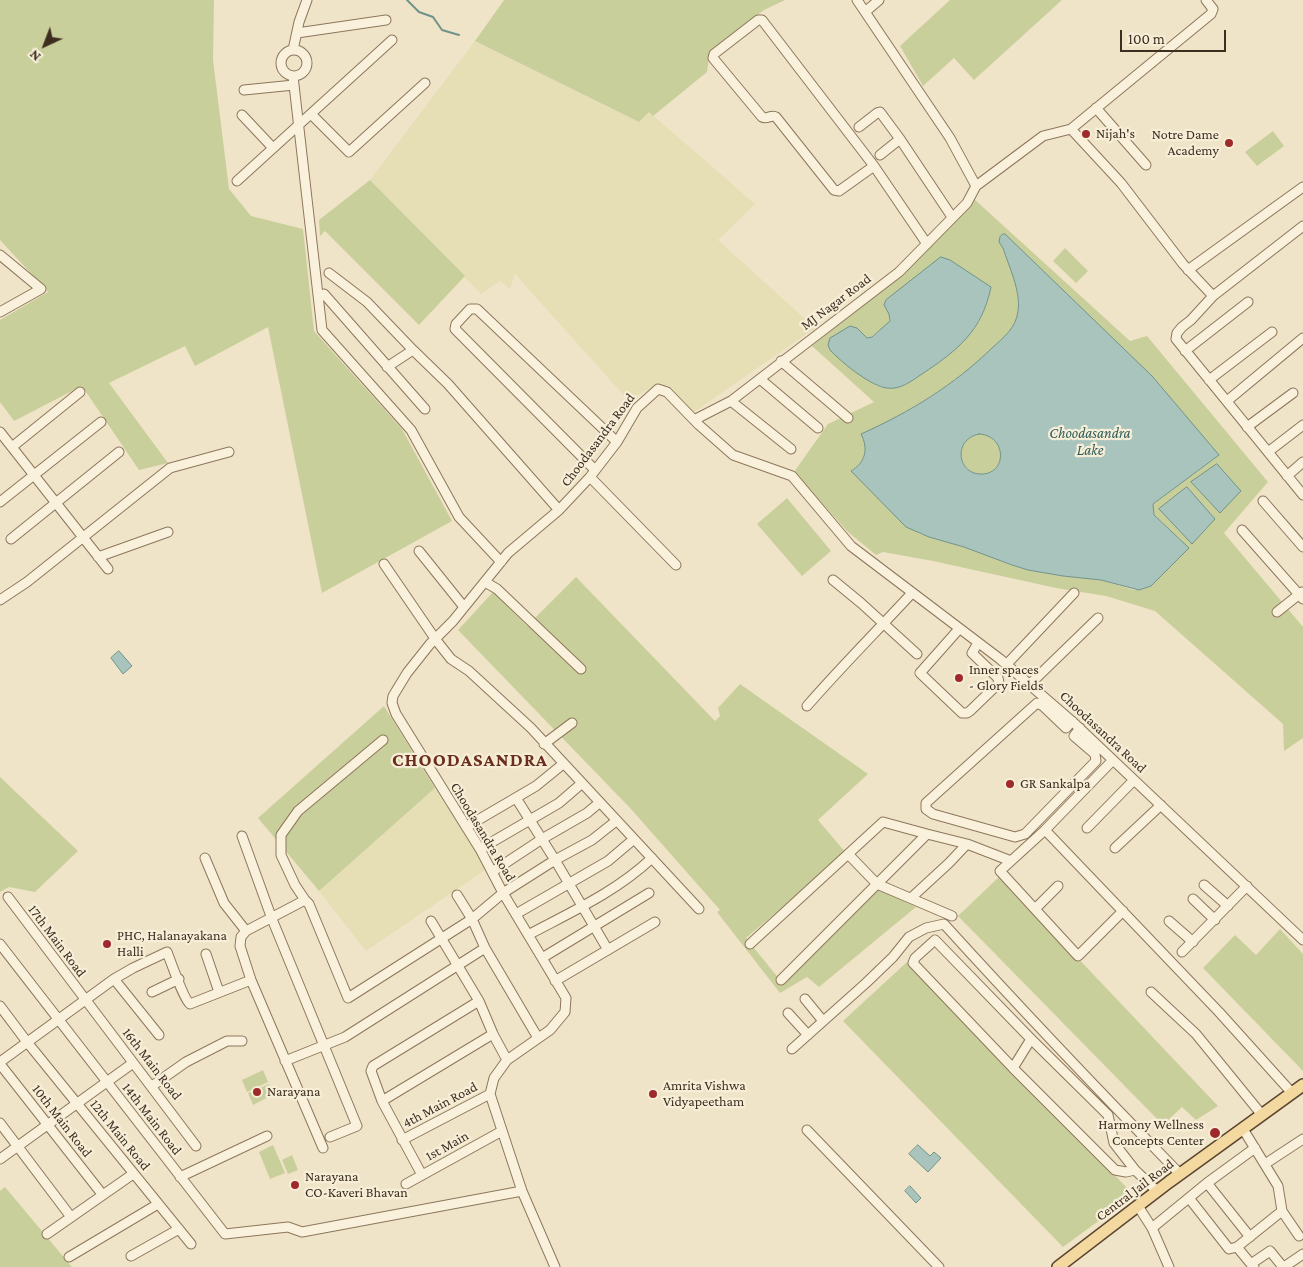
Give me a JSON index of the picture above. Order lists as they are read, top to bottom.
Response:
{
  "streets": {
    "main road": ["Central Jail Road"],
    "street": [
      "MJ Nagar Road",
      "Choodasandra Road",
      "17th Main Road",
      "16th Main Road",
      "4th Main Road",
      "14th Main Road",
      "10th Main Road",
      "12th Main Road",
      "1st Main"
    ]
  },
  "crossings": [
    ["MJ Nagar Road", "Choodasandra Road"],
    ["Choodasandra Road", "4th Main Road"],
    ["17th Main Road", "16th Main Road"]
  ],
  "districts": ["CHOODASANDRA"],
  "water": ["Choodasandra Lake"],
  "places": [
    "Nijah's",
    "Notre Dame Academy",
    "Inner spaces - Glory Fields",
    "GR Sankalpa",
    "PHC, Halanayakana Halli",
    "Narayana",
    "Amrita Vishwa Vidyapeetham",
    "Harmony Wellness Concepts Center",
    "Narayana CO-Kaveri Bhavan"
  ],
  "scale_bar": "100 m",
  "north": "bottom left"
}
